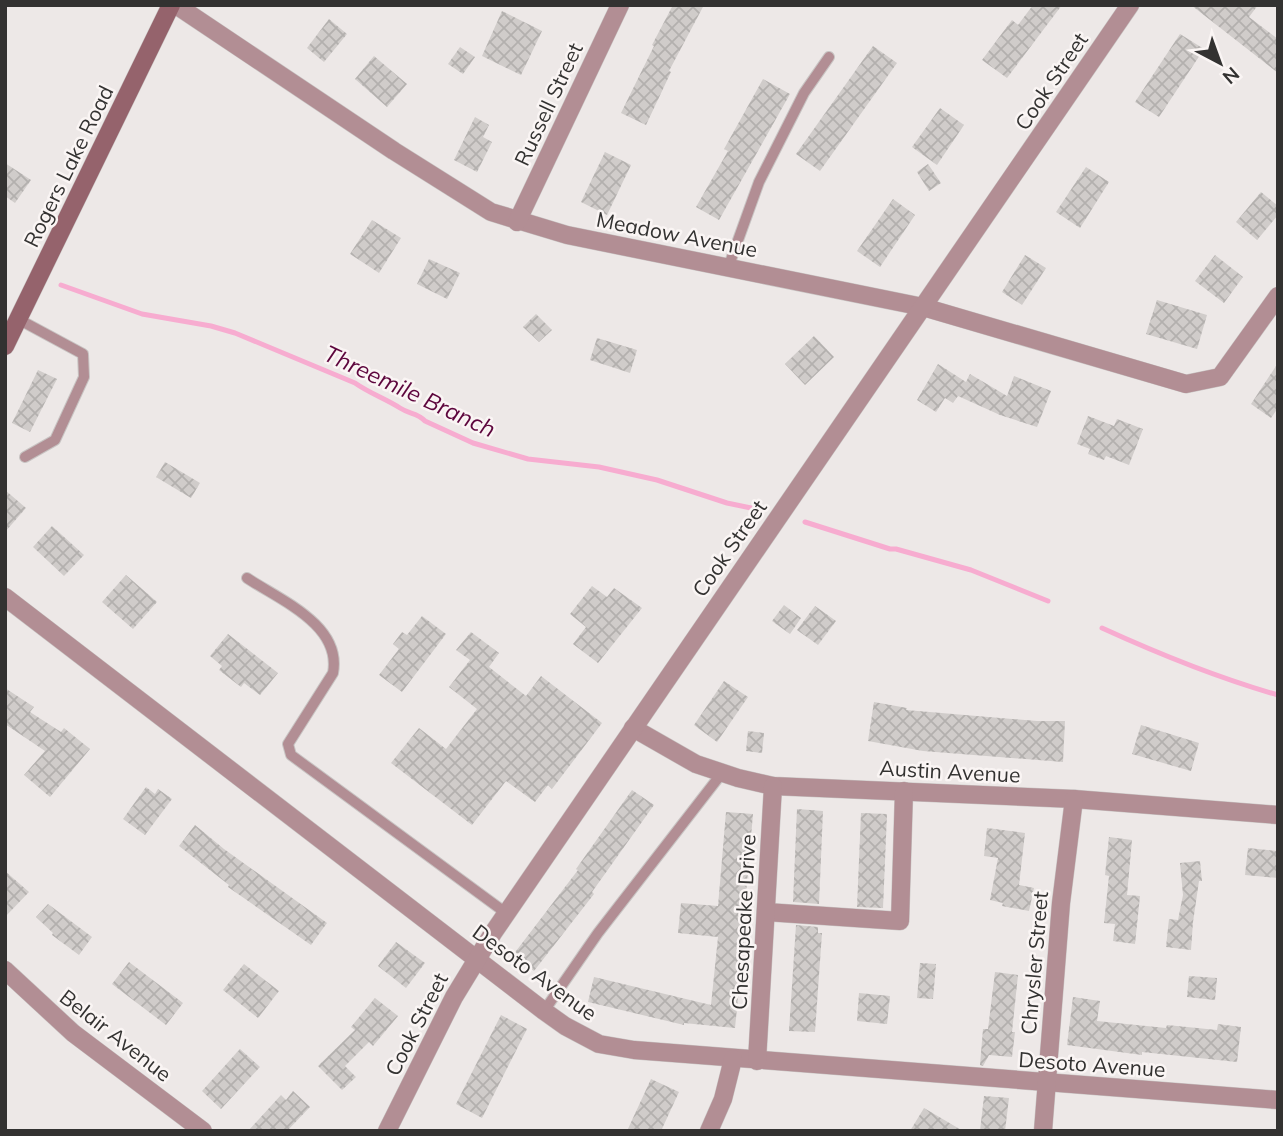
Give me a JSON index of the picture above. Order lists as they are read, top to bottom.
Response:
{
  "streets": {
    "main road": ["Rogers Lake Road"],
    "street": [
      "Cook Street",
      "Russell Street",
      "Meadow Avenue",
      "Austin Avenue",
      "Chesapeake Drive",
      "Chrysler Street",
      "Desoto Avenue",
      "Belair Avenue"
    ]
  },
  "crossings": [
    ["Cook Street", "Meadow Avenue"],
    ["Cook Street", "Austin Avenue"],
    ["Cook Street", "Desoto Avenue"],
    ["Russell Street", "Meadow Avenue"],
    ["Austin Avenue", "Chesapeake Drive"],
    ["Austin Avenue", "Chrysler Street"],
    ["Chesapeake Drive", "Desoto Avenue"],
    ["Chrysler Street", "Desoto Avenue"]
  ],
  "water": ["Threemile Branch"],
  "north": "bottom right"
}
